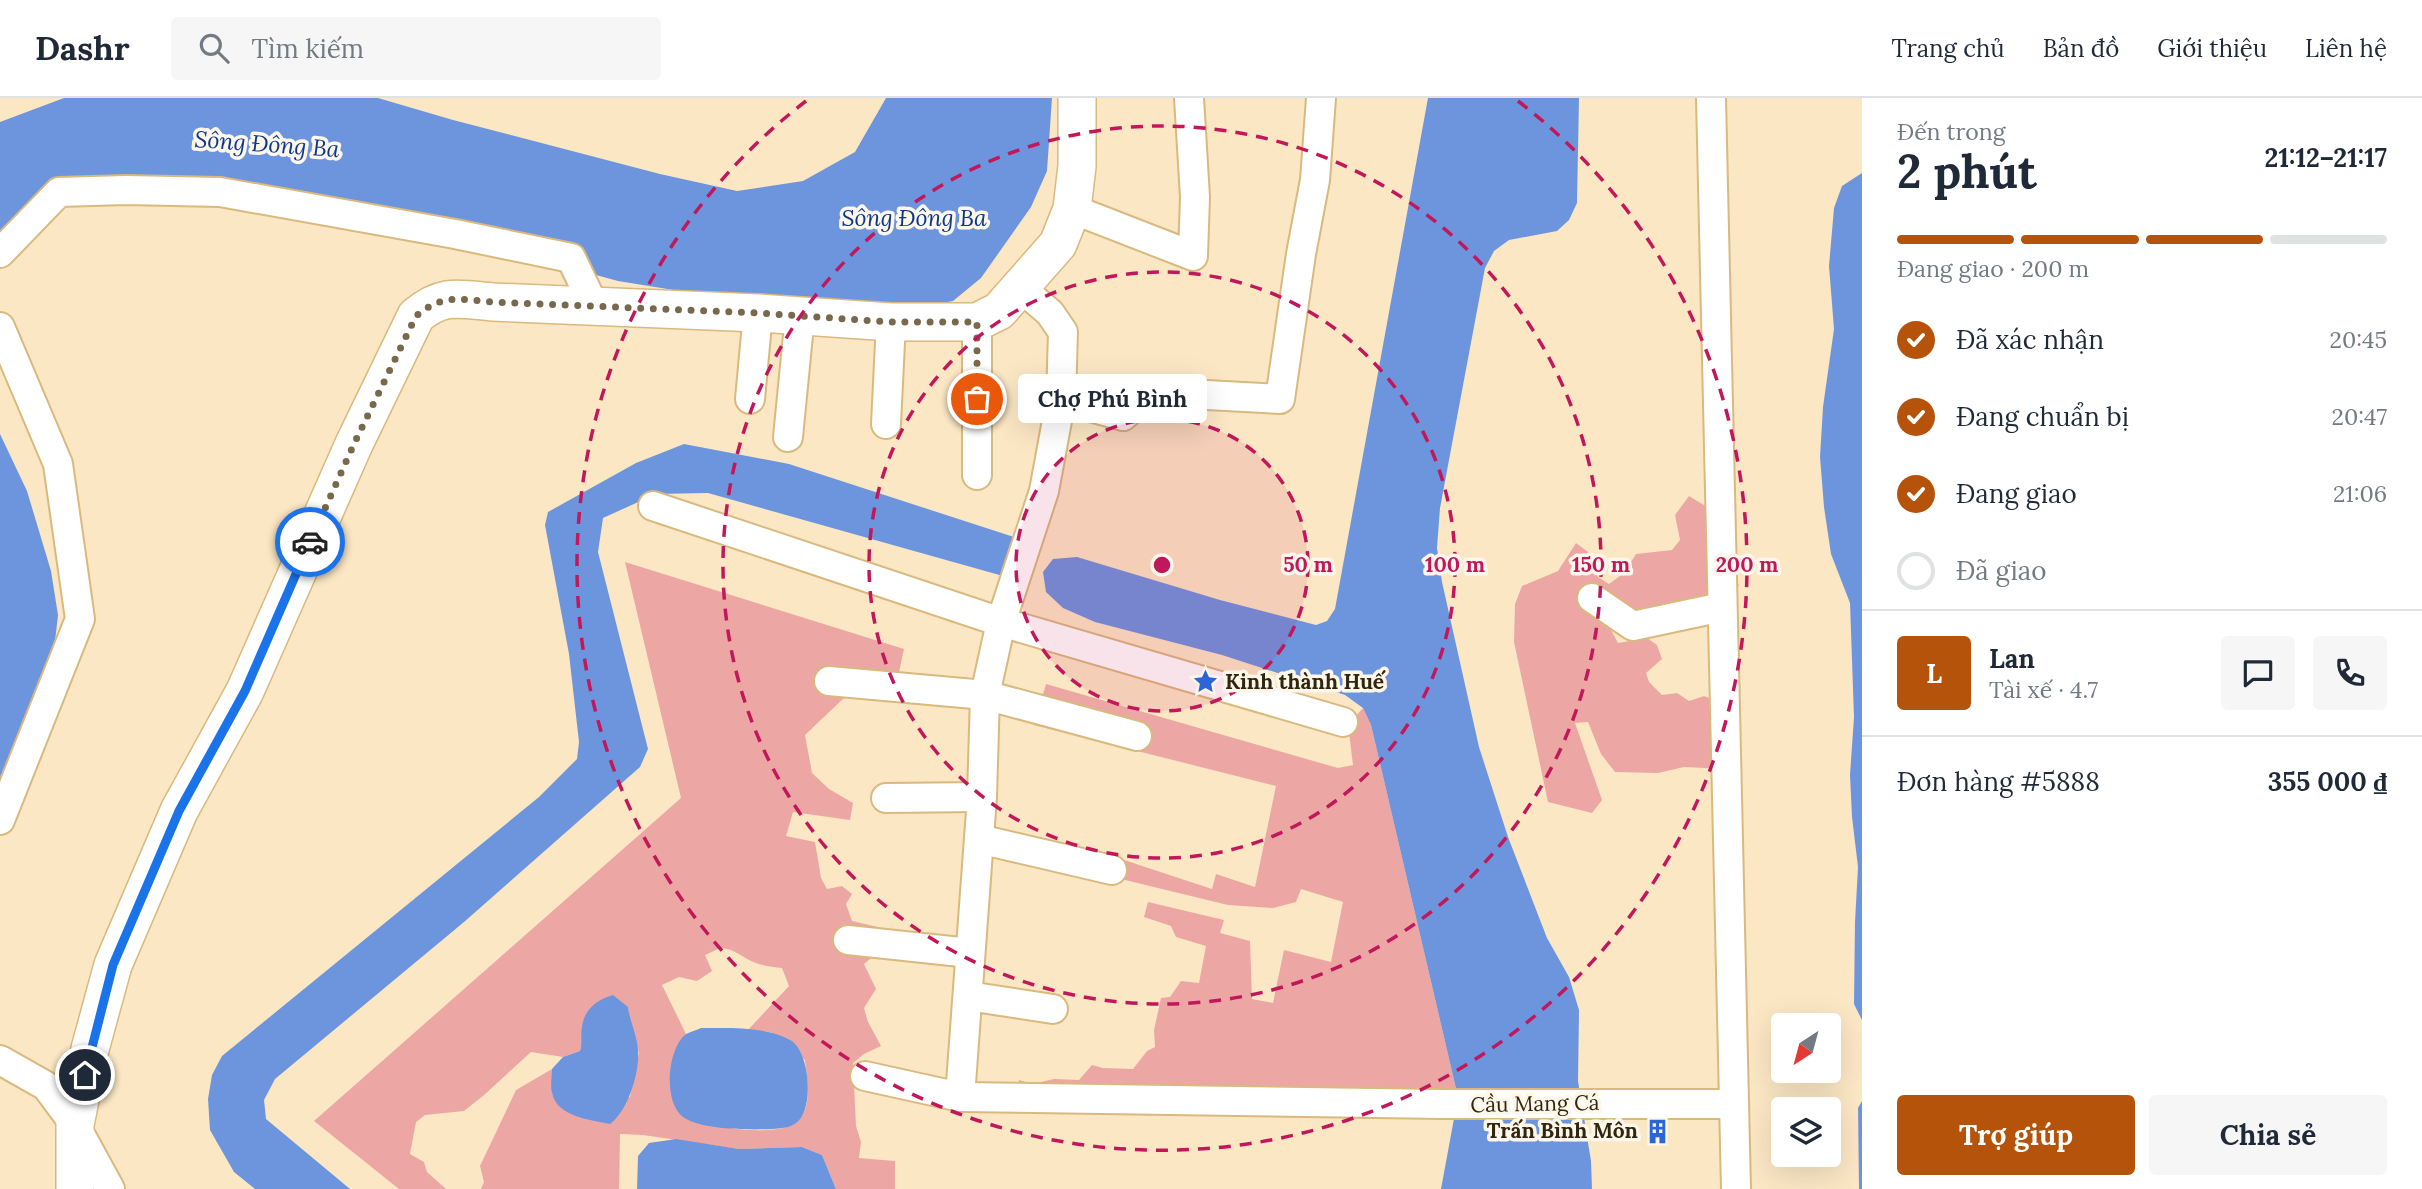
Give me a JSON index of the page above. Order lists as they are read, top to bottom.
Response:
{
  "streets": {
    "street": ["Cầu Mang Cá"]
  },
  "water": ["Sông Đông Ba"],
  "places": {
    "other": ["Chợ Phú Bình"],
    "place": ["Kinh thành Huế"],
    "building": ["Trấn Bình Môn"]
  },
  "north": "bottom left",
  "page": {
    "header": "Dashr",
    "search": "Tìm kiếm",
    "nav": [
      "Trang chủ",
      "Bản đồ",
      "Giới thiệu",
      "Liên hệ"
    ],
    "heading": ["2 phút", "Đến trong", "21:12–21:17"],
    "panel": [
      "Lan",
      "Tài xế · 4.7",
      "Đơn hàng #5888",
      "355 000 ₫"
    ],
    "bar": "Đang giao · 200 m",
    "list": [
      ["Đã xác nhận", "20:45"],
      ["Đang chuẩn bị", "20:47"],
      ["Đang giao", "21:06"],
      "Đã giao"
    ],
    "bubble": "Chợ Phú Bình",
    "round": "L",
    "buttons": ["Trợ giúp", "Chia sẻ"]
  },
  "rings": [
    "50 m",
    "100 m",
    "150 m",
    "200 m"
  ]
}
